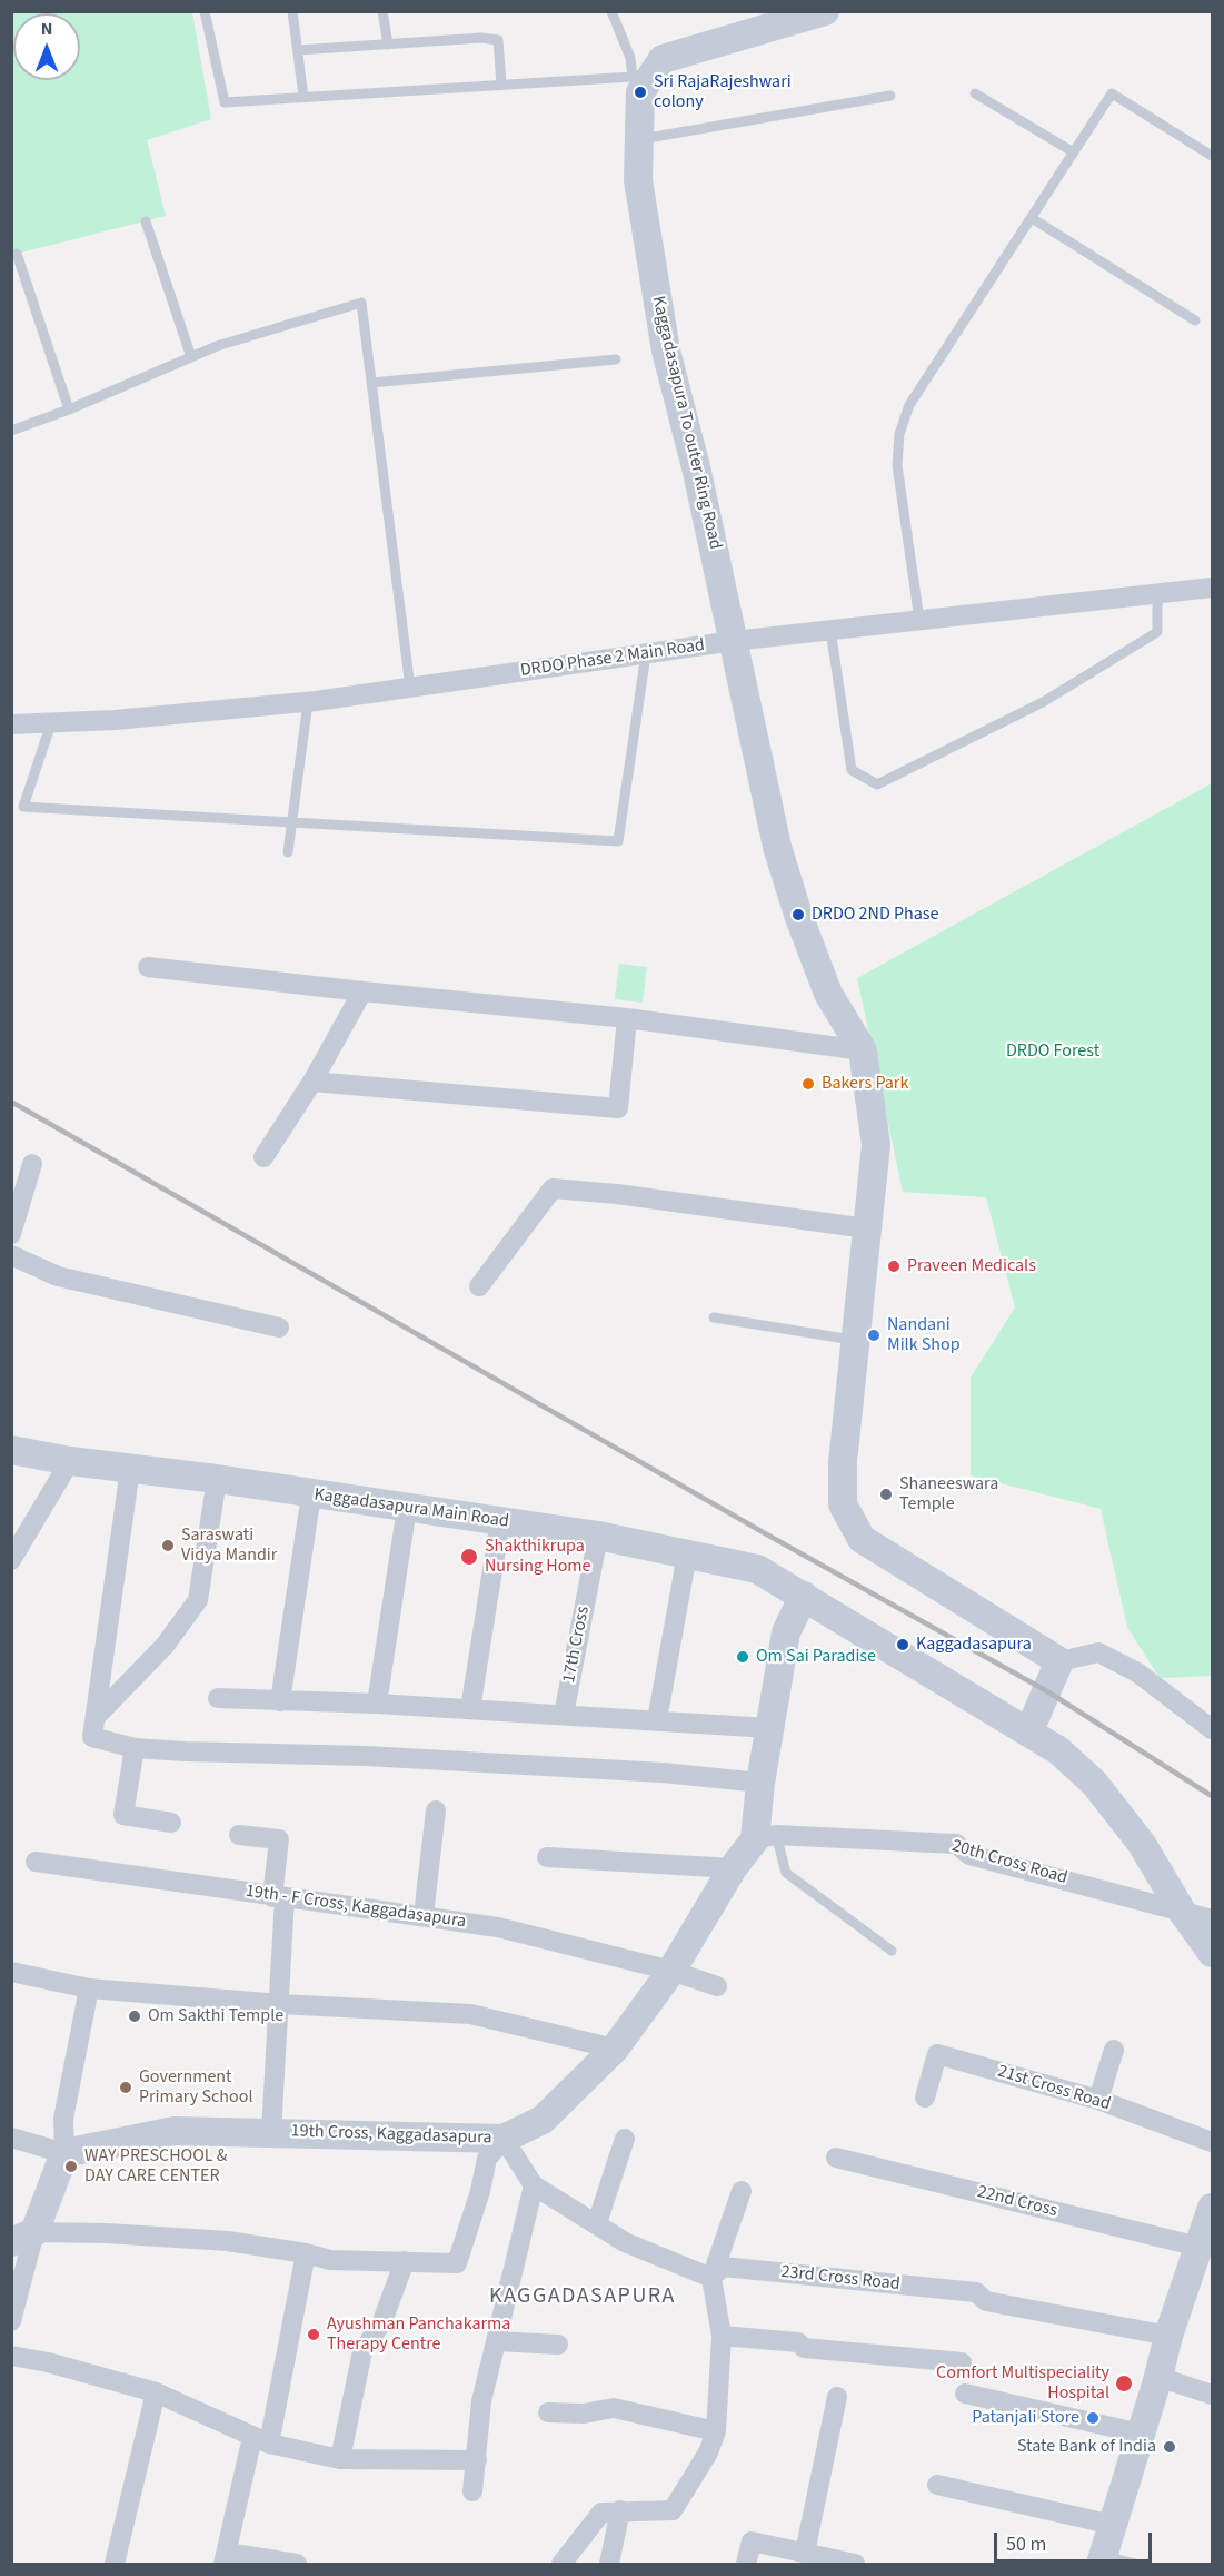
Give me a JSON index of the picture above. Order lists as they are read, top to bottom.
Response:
{
  "streets": {
    "street": [
      "Kaggadasapura To outer Ring Road",
      "DRDO Phase 2 Main Road",
      "Kaggadasapura Main Road",
      "17th Cross",
      "20th Cross Road",
      "19th - F Cross, Kaggadasapura",
      "21st Cross Road",
      "19th Cross, Kaggadasapura",
      "22nd Cross",
      "23rd Cross Road"
    ]
  },
  "crossings": [
    ["Kaggadasapura To outer Ring Road", "DRDO Phase 2 Main Road"],
    ["Kaggadasapura Main Road", "17th Cross"],
    ["Kaggadasapura Main Road", "20th Cross Road"],
    ["20th Cross Road", "19th Cross, Kaggadasapura"],
    ["19th - F Cross, Kaggadasapura", "19th Cross, Kaggadasapura"]
  ],
  "districts": ["KAGGADASAPURA"],
  "parks": ["DRDO Forest"],
  "places": [
    "Sri RajaRajeshwari colony",
    "DRDO 2ND Phase",
    "Bakers Park",
    "Praveen Medicals",
    "Nandani Milk Shop",
    "Shaneeswara Temple",
    "Saraswati Vidya Mandir",
    "Shakthikrupa Nursing Home",
    "Kaggadasapura",
    "Om Sai Paradise",
    "Om Sakthi Temple",
    "Government Primary School",
    "WAY PRESCHOOL & DAY CARE CENTER",
    "Ayushman Panchakarma Therapy Centre",
    "Comfort Multispeciality Hospital",
    "Patanjali Store",
    "State Bank of India"
  ],
  "scale_bar": "50 m",
  "north": "top"
}
